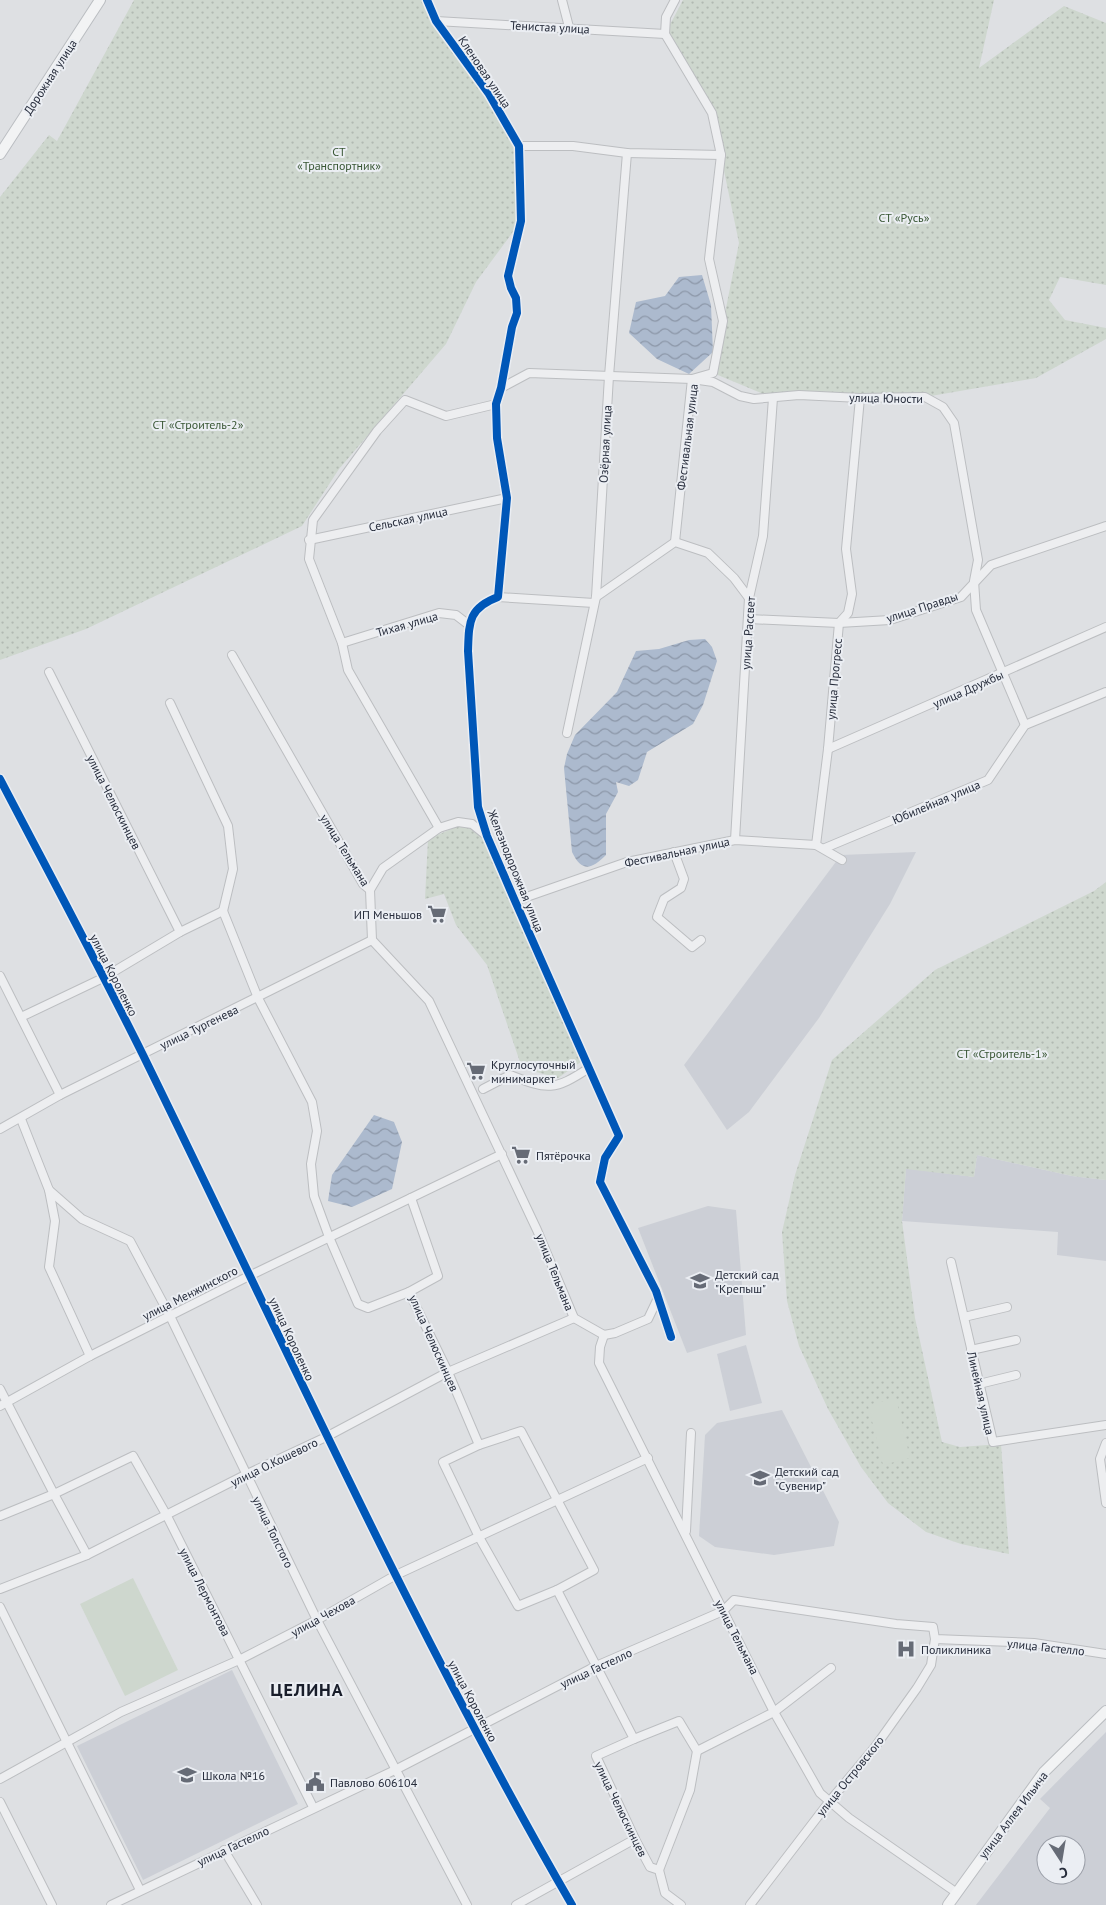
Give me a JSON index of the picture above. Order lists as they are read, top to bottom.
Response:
{
  "streets": {
    "main road": ["Дорожная улица", "улица Аллея Ильича"],
    "street": [
      "Тенистая улица",
      "Кленовая улица",
      "улица Юности",
      "Фестивальная улица",
      "Озёрная улица",
      "Сельская улица",
      "улица Правды",
      "Тихая улица",
      "улица Рассвет",
      "улица Прогресс",
      "улица Дружбы",
      "улица Челюскинцев",
      "Юбилейная улица",
      "улица Тельмана",
      "Железнодорожная улица",
      "улица Короленко",
      "улица Тургенева",
      "улица Менжинского",
      "Линейная улица",
      "улица О.Кошевого",
      "улица Толстого",
      "улица Лермонтова",
      "улица Чехова",
      "улица Гастелло",
      "улица Островского"
    ]
  },
  "crossings": [
    ["Тенистая улица", "Кленовая улица"],
    ["Тенистая улица", "Фестивальная улица"],
    ["Кленовая улица", "улица Юности"],
    ["улица Юности", "Фестивальная улица"],
    ["улица Юности", "Озёрная улица"],
    ["улица Юности", "улица Правды"],
    ["улица Юности", "улица Рассвет"],
    ["улица Юности", "улица Прогресс"],
    ["улица Юности", "улица Дружбы"],
    ["улица Юности", "Юбилейная улица"],
    ["Фестивальная улица", "улица Рассвет"],
    ["Фестивальная улица", "улица Прогресс"],
    ["Фестивальная улица", "Юбилейная улица"],
    ["Фестивальная улица", "Железнодорожная улица"],
    ["улица Правды", "улица Рассвет"],
    ["улица Правды", "улица Прогресс"],
    ["Тихая улица", "Железнодорожная улица"],
    ["улица Прогресс", "улица Дружбы"],
    ["улица Челюскинцев", "улица Менжинского"],
    ["улица Челюскинцев", "улица О.Кошевого"],
    ["улица Тельмана", "улица Тургенева"],
    ["улица Тельмана", "улица Менжинского"],
    ["улица Тельмана", "улица О.Кошевого"],
    ["улица Тельмана", "улица Чехова"],
    ["улица Тельмана", "улица Гастелло"],
    ["улица Тельмана", "улица Островского"],
    ["улица Тельмана", "улица Аллея Ильича"],
    ["улица Короленко", "улица Тургенева"],
    ["улица Короленко", "улица Менжинского"],
    ["улица Короленко", "улица О.Кошевого"],
    ["улица Короленко", "улица Чехова"],
    ["улица Короленко", "улица Гастелло"],
    ["улица Тургенева", "улица Толстого"],
    ["улица Менжинского", "улица Толстого"],
    ["улица О.Кошевого", "улица Толстого"],
    ["улица О.Кошевого", "улица Лермонтова"],
    ["улица Толстого", "улица Чехова"],
    ["улица Толстого", "улица Гастелло"],
    ["улица Лермонтова", "улица Чехова"],
    ["улица Лермонтова", "улица Гастелло"],
    ["улица Гастелло", "улица Островского"]
  ],
  "districts": ["ЦЕЛИНА"],
  "parks": [
    "СТ «Транспортник»",
    "СТ «Русь»",
    "СТ «Строитель-2»",
    "СТ «Строитель-1»"
  ],
  "places": {
    "supermarket": ["ИП Меньшов", "Круглосуточный минимаркет", "Пятёрочка"],
    "school or university": ["Детский сад \"Крепыш\"", "Детский сад \"Сувенир\"", "Школа №16"],
    "hospital": ["Поликлиника"],
    "public building": ["Павлово 606104"]
  },
  "north": "bottom"
}
